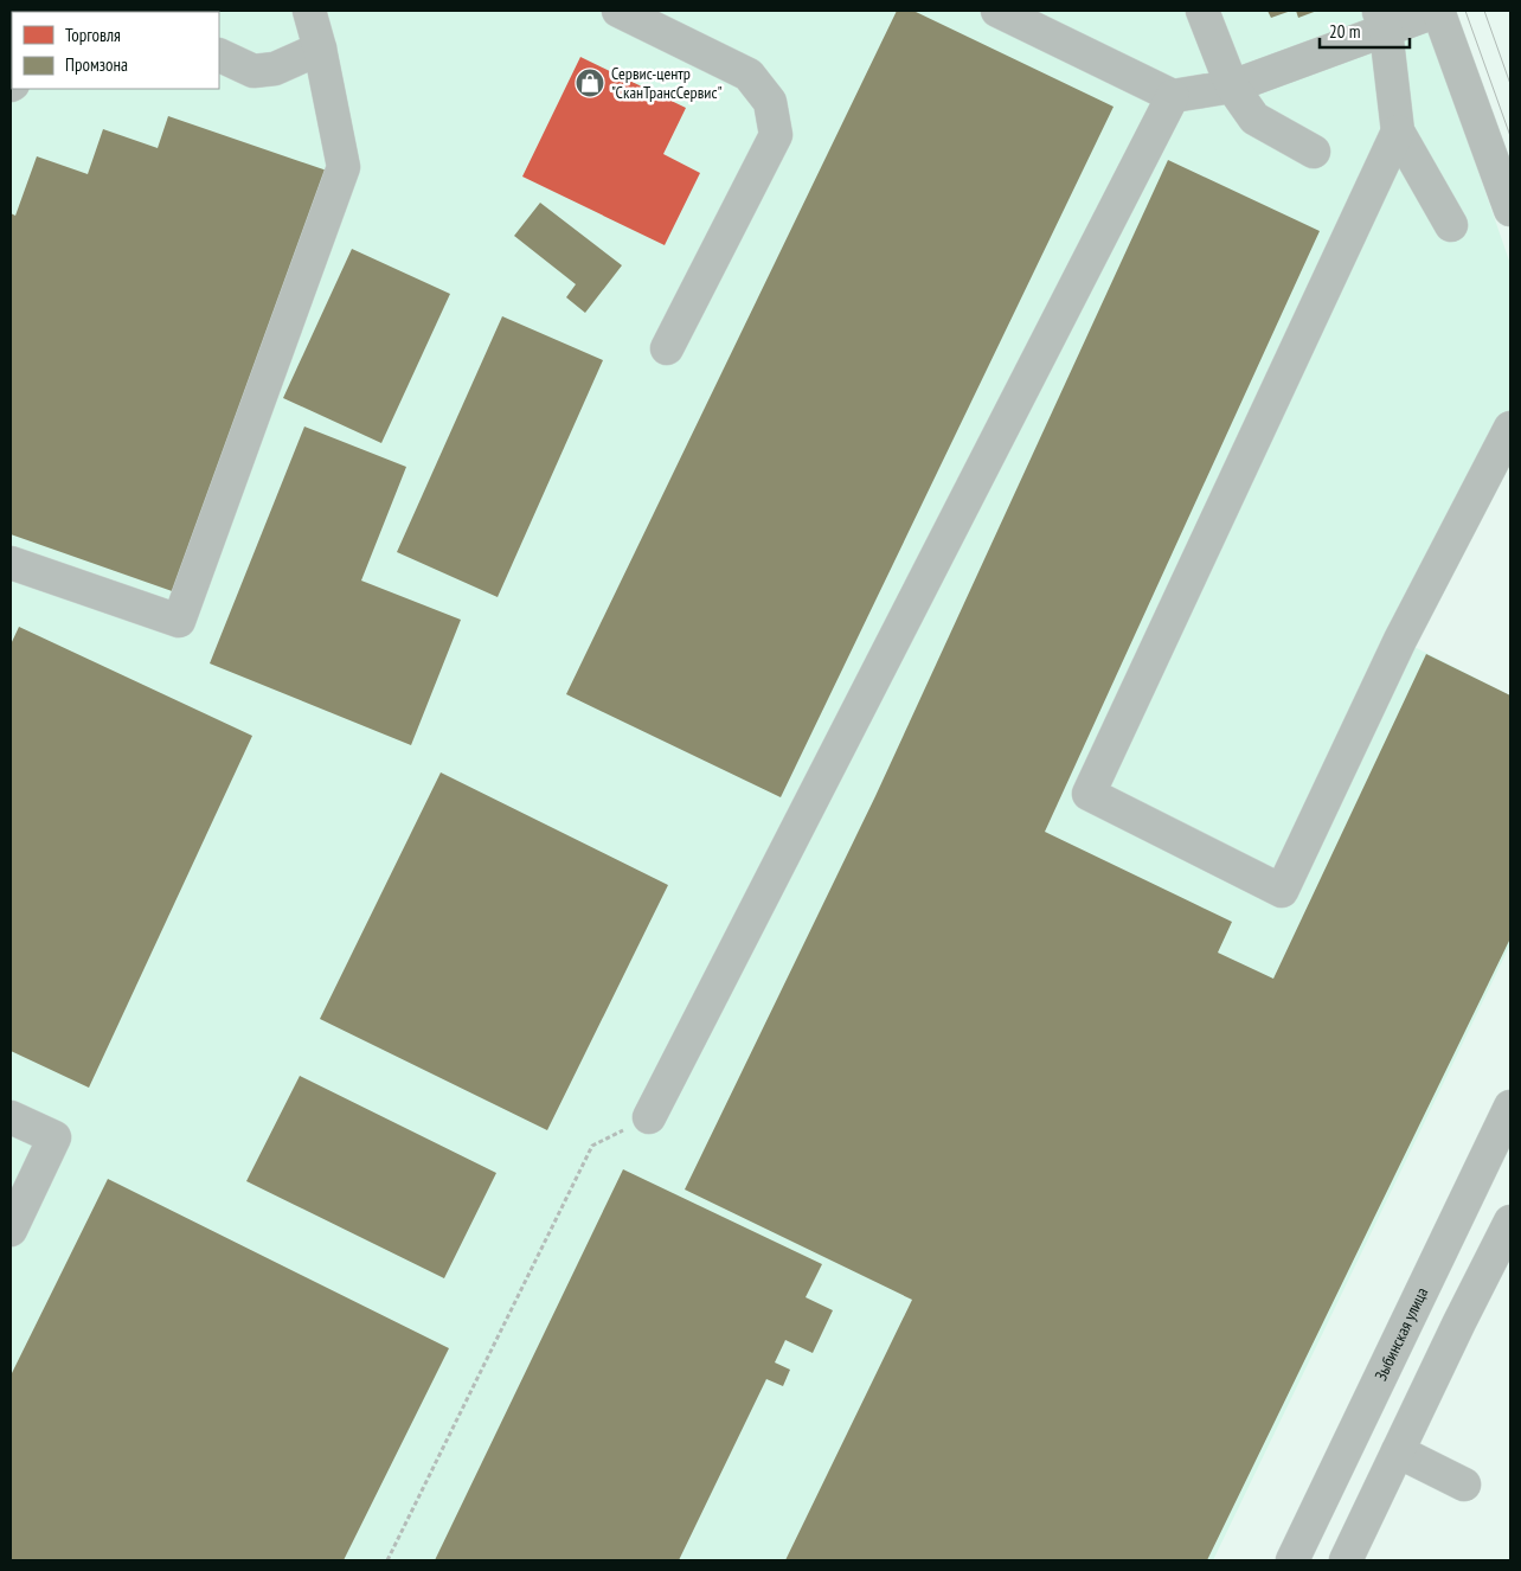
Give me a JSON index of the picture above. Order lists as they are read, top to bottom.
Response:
{
  "streets": {
    "street": ["Зыбинская улица"]
  },
  "places": {
    "shop": ["Сервис-центр \"СканТрансСервис\""]
  },
  "legend": ["Торговля", "Промзона"],
  "scale_bar": "20 m"
}
